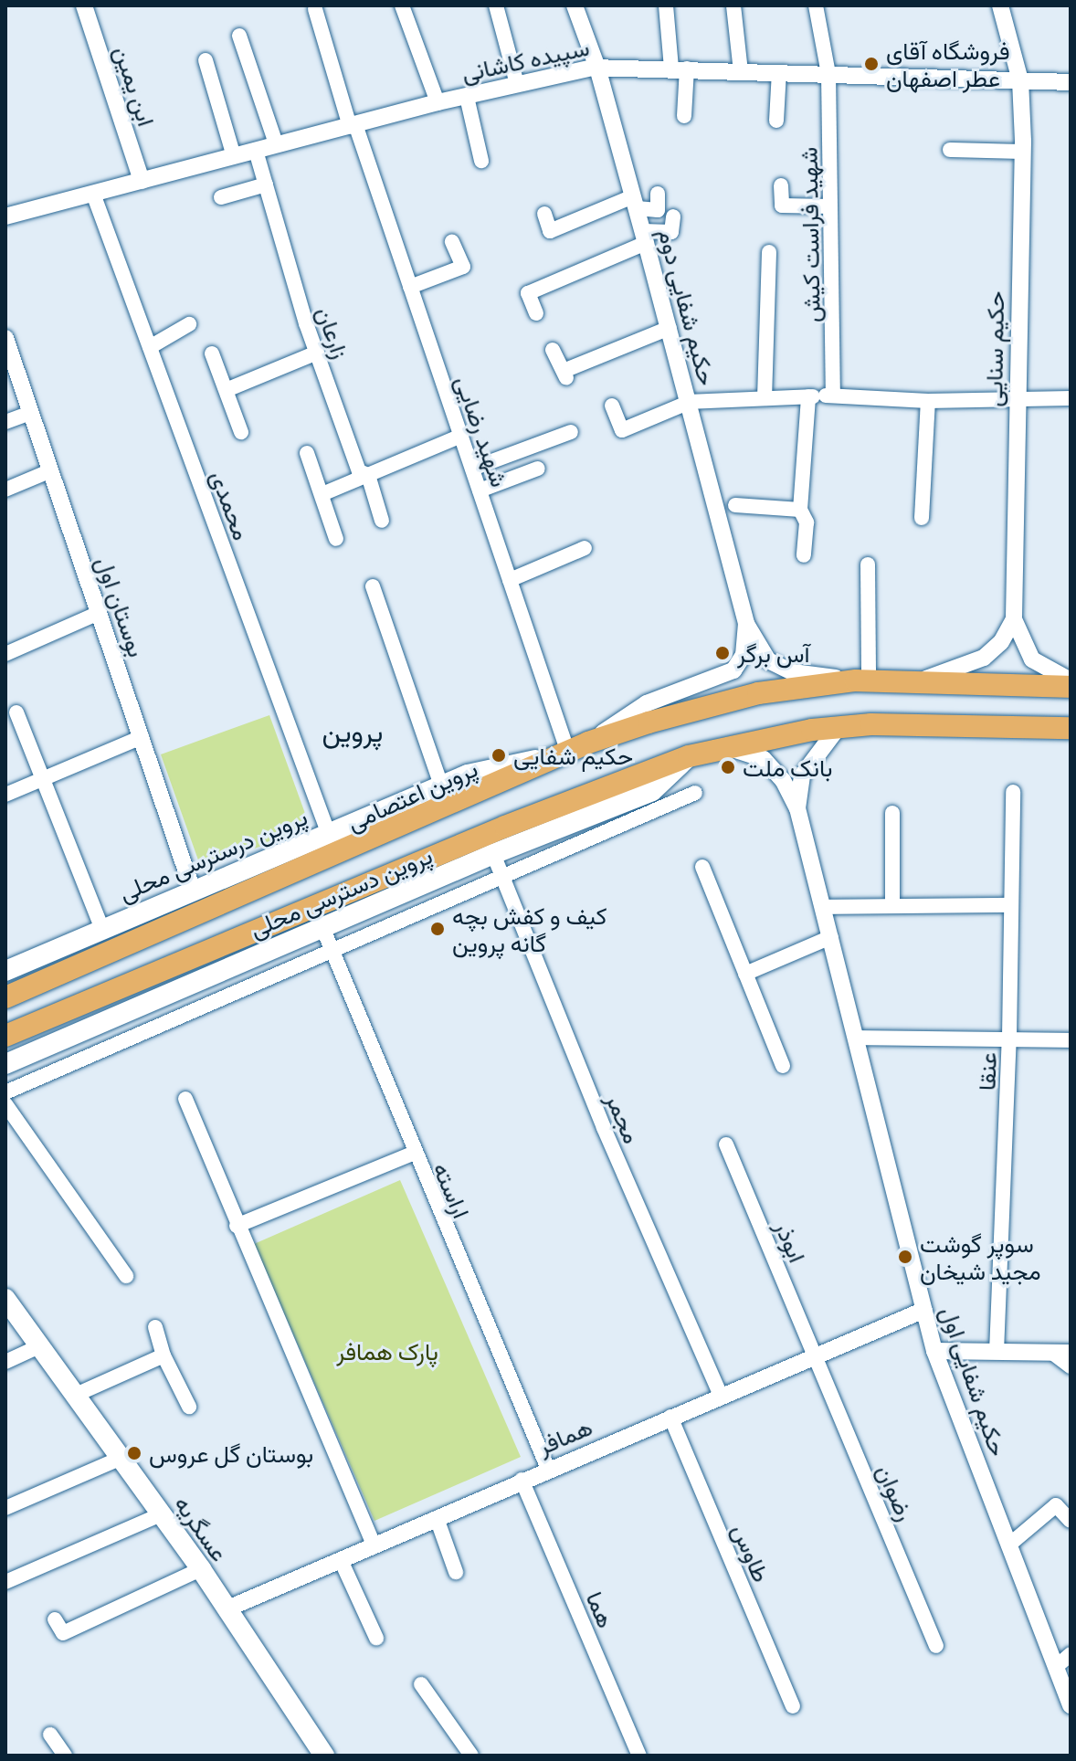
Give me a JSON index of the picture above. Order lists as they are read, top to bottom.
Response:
{
  "streets": {
    "main road": [
      "پروین اعتصامی",
      "پروین درسترسی محلی",
      "پروین دسترسی محلی",
      "عسگریه"
    ],
    "street": [
      "سپیده کاشانی",
      "ابن یمین",
      "شهید فراست کیش",
      "حکیم شفایی دوم",
      "زارعان",
      "حکیم سنایی",
      "شهید رضایی",
      "محمدی",
      "بوستان اول",
      "عنقا",
      "مجمر",
      "اراسته",
      "ابوذر",
      "حکیم شفایی اول",
      "همافر",
      "رضوان",
      "طاوس",
      "هما"
    ]
  },
  "crossings": [
    ["سپیده کاشانی", "ابن یمین"],
    ["سپیده کاشانی", "شهید فراست کیش"],
    ["سپیده کاشانی", "حکیم شفایی دوم"],
    ["سپیده کاشانی", "زارعان"],
    ["سپیده کاشانی", "حکیم سنایی"],
    ["سپیده کاشانی", "شهید رضایی"],
    ["سپیده کاشانی", "محمدی"],
    ["شهید رضایی", "پروین اعتصامی"],
    ["شهید رضایی", "پروین درسترسی محلی"],
    ["محمدی", "پروین درسترسی محلی"],
    ["بوستان اول", "پروین درسترسی محلی"],
    ["پروین اعتصامی", "پروین درسترسی محلی"],
    ["پروین دسترسی محلی", "مجمر"],
    ["پروین دسترسی محلی", "اراسته"],
    ["مجمر", "همافر"],
    ["اراسته", "همافر"],
    ["ابوذر", "همافر"],
    ["ابوذر", "رضوان"],
    ["حکیم شفایی اول", "همافر"],
    ["همافر", "رضوان"],
    ["همافر", "عسگریه"],
    ["همافر", "طاوس"],
    ["همافر", "هما"]
  ],
  "districts": ["پروین"],
  "parks": ["پارک همافر"],
  "places": [
    "فروشگاه آقای عطر اصفهان",
    "آس برگر",
    "حکیم شفایی",
    "بانک ملت",
    "کیف و کفش بچه گانه پروین",
    "سوپر گوشت مجید شیخان",
    "بوستان گل عروس"
  ]
}
